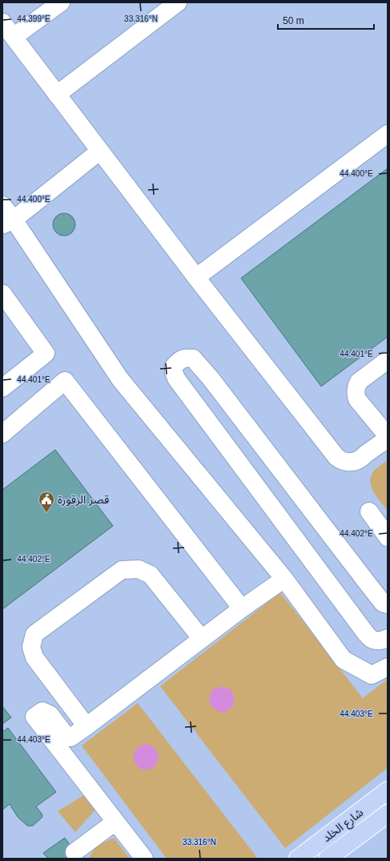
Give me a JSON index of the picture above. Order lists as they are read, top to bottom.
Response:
{
  "streets": {
    "main road": ["شارع الخلد"]
  },
  "places": {
    "public building": ["قصر الزقورة"]
  },
  "scale_bar": "50 m",
  "coordinates": [
    "44.399°E",
    "33.316°N",
    "44.400°E",
    "44.401°E",
    "44.402°E",
    "44.403°E"
  ]
}
